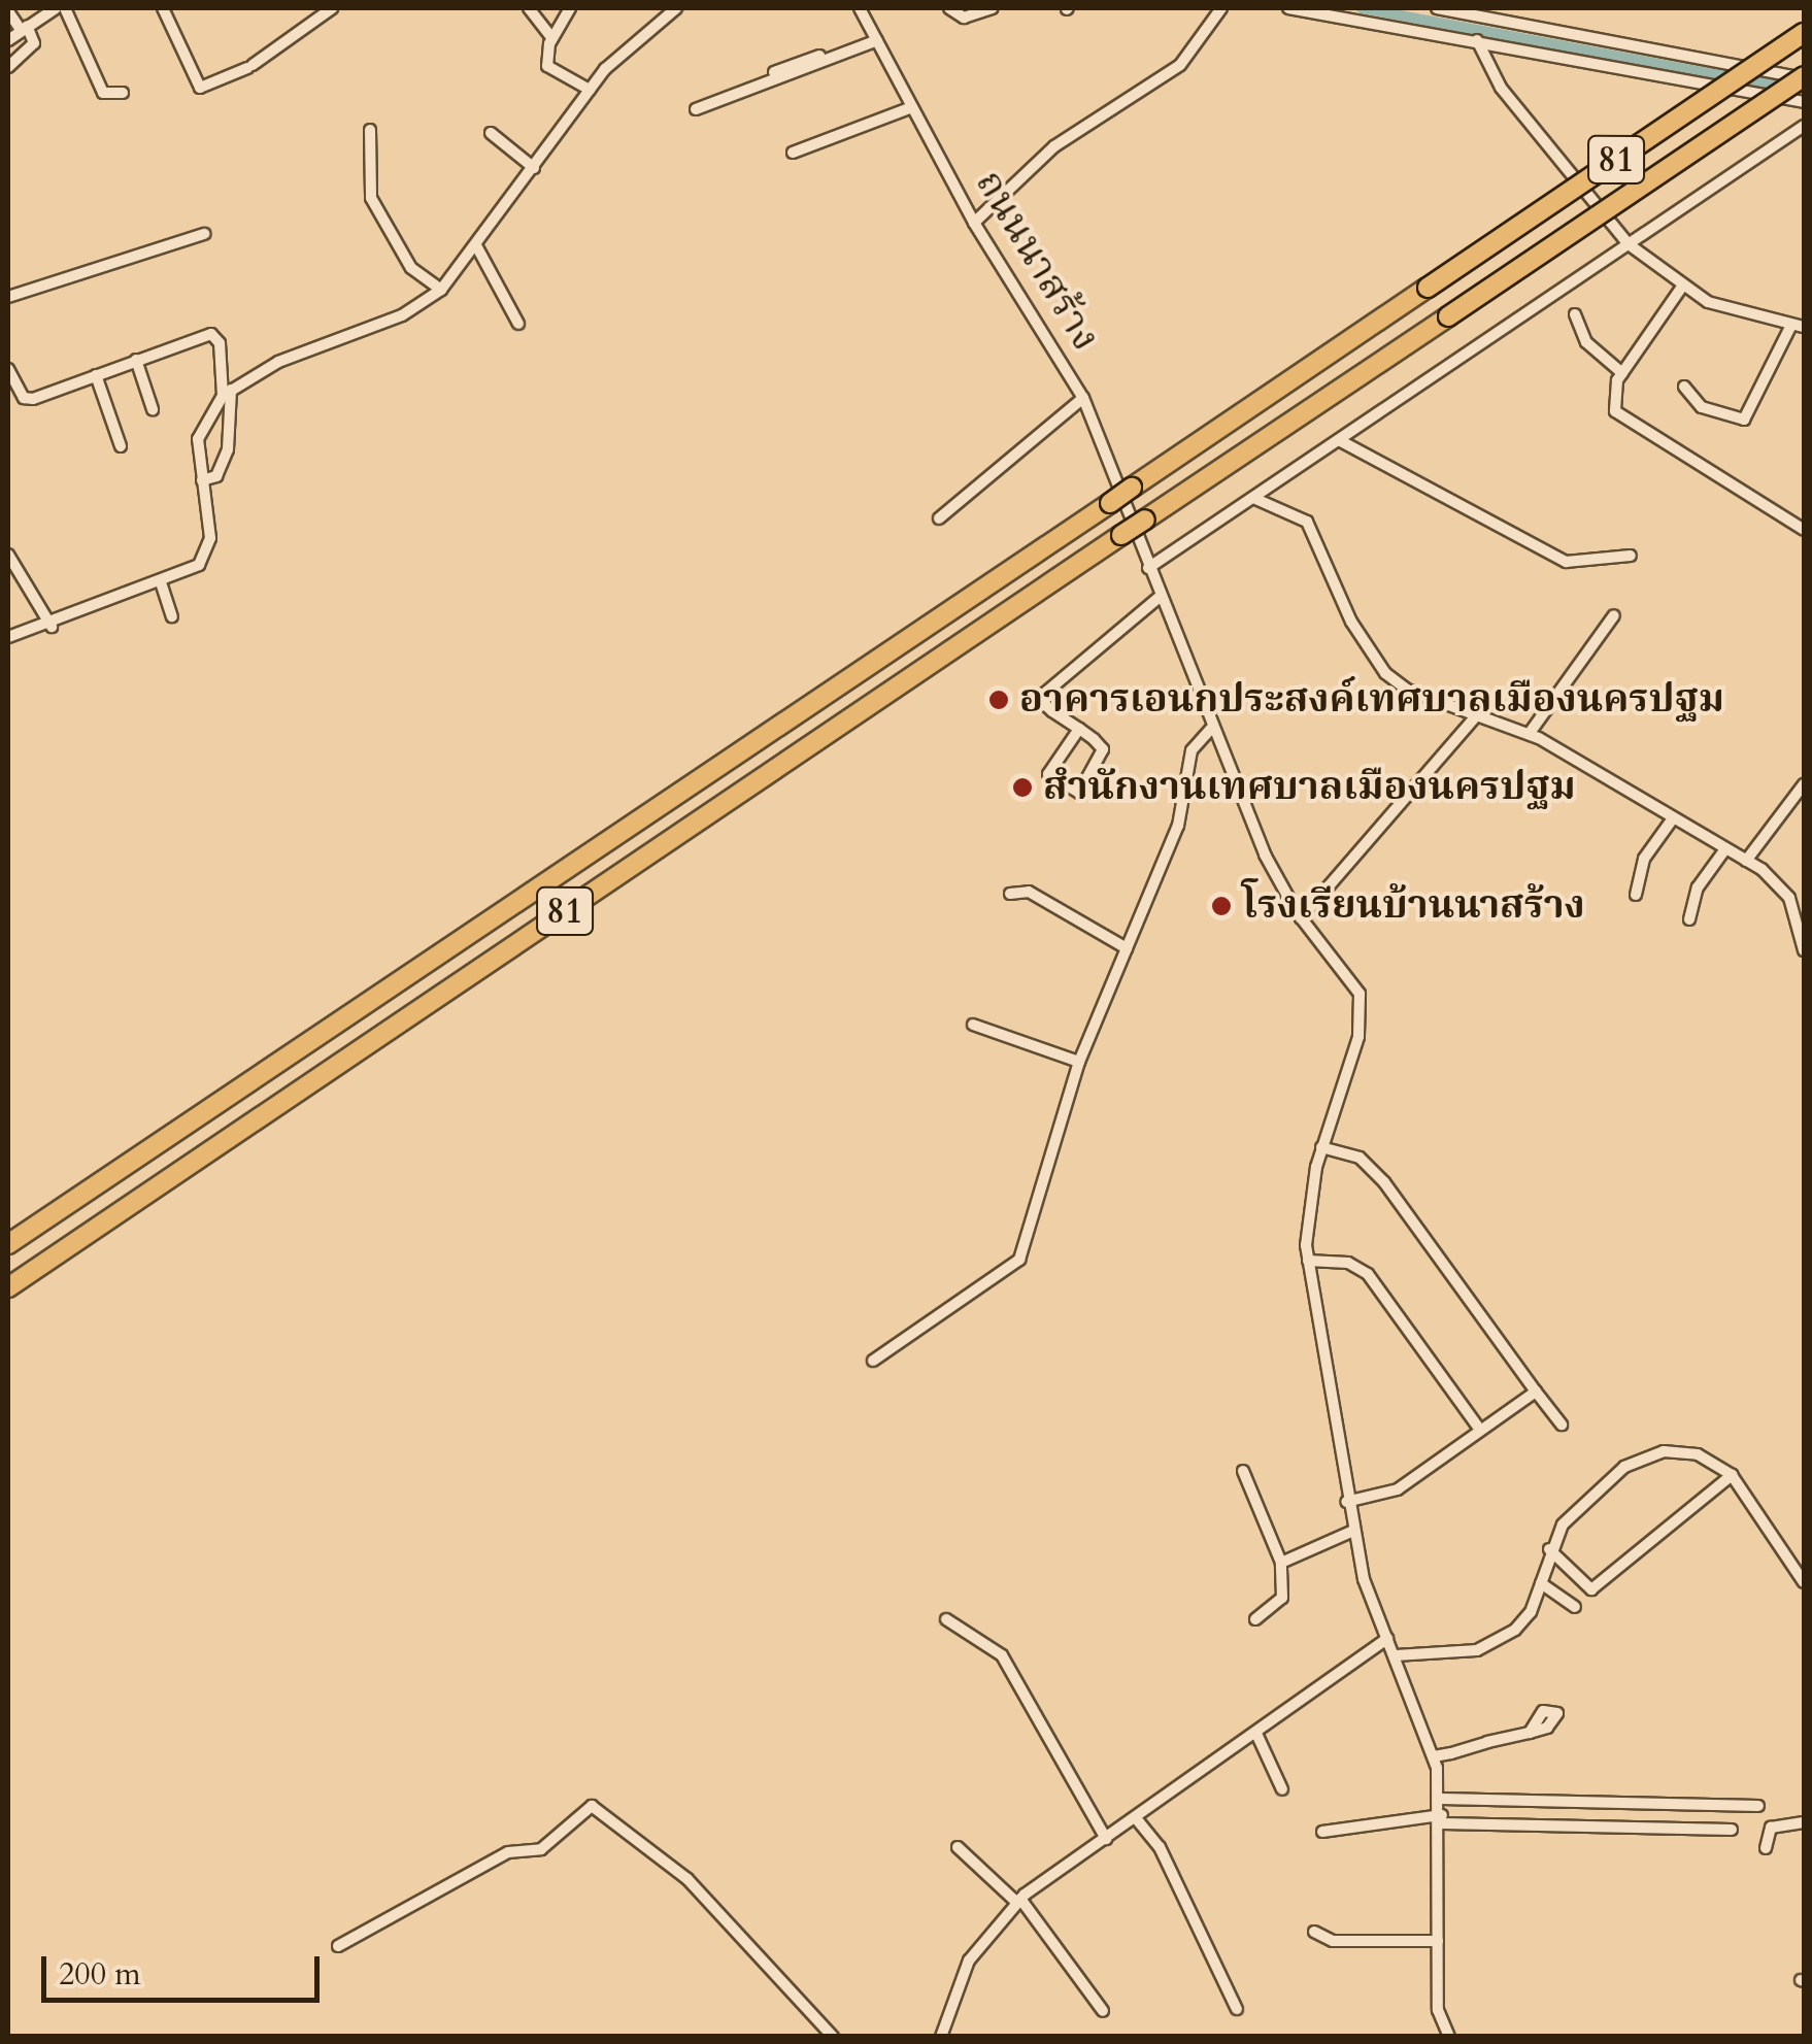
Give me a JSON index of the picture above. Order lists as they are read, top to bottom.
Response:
{
  "streets": {
    "highway": ["81"],
    "street": ["ถนนนาสร้าง"]
  },
  "places": ["อาคารเอนกประสงค์เทศบาลเมืองนครปฐม", "สำนักงานเทศบาลเมืองนครปฐม", "โรงเรียนบ้านนาสร้าง"],
  "scale_bar": "200 m"
}
